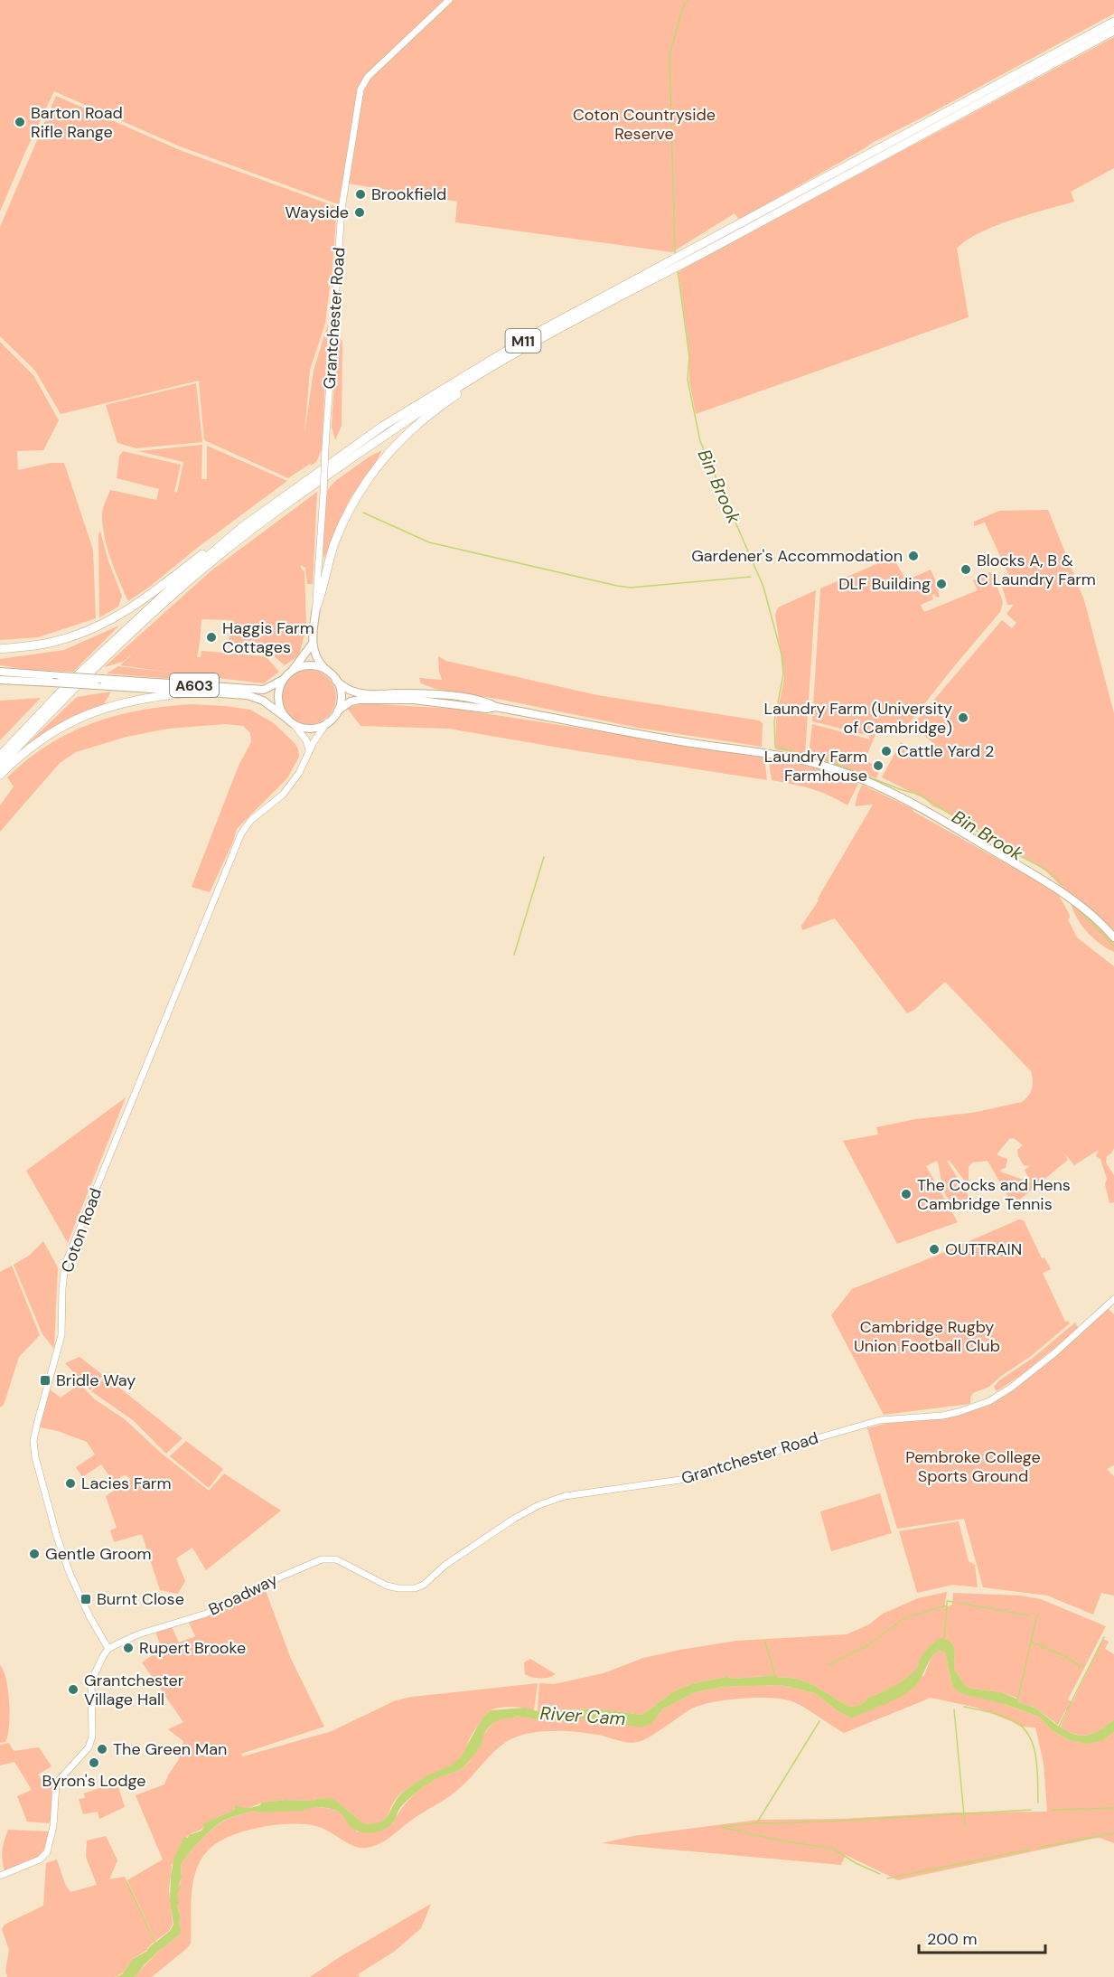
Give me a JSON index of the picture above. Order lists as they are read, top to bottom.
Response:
{
  "streets": {
    "highway": ["M11"],
    "main road": ["A603"],
    "street": ["Grantchester Road", "Coton Road", "Broadway"]
  },
  "crossings": [
    ["Grantchester Road", "Broadway"],
    ["A603", "Coton Road"],
    ["Coton Road", "Broadway"]
  ],
  "water": ["Bin Brook", "River Cam"],
  "parks": ["Coton Countryside Reserve", "Cambridge Rugby Union Football Club", "Pembroke College Sports Ground"],
  "places": {
    "other": [
      "Barton Road Rifle Range",
      "Brookfield",
      "Wayside",
      "Gardener's Accommodation",
      "Blocks A, B & C Laundry Farm",
      "DLF Building",
      "Haggis Farm Cottages",
      "Laundry Farm (University of Cambridge)",
      "Cattle Yard 2",
      "Laundry Farm Farmhouse",
      "The Cocks and Hens Cambridge Tennis",
      "OUTTRAIN",
      "Lacies Farm",
      "Gentle Groom",
      "Rupert Brooke",
      "Grantchester Village Hall",
      "The Green Man",
      "Byron's Lodge"
    ],
    "transit": ["Bridle Way", "Burnt Close"]
  },
  "scale_bar": "200 m"
}
